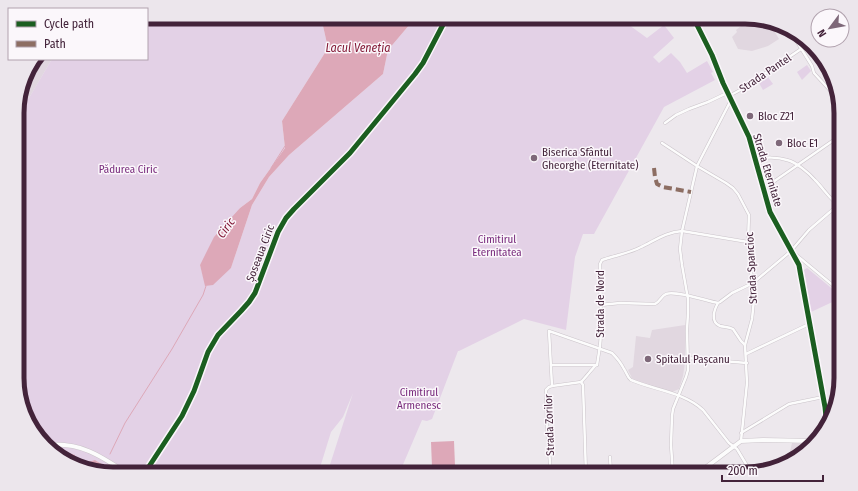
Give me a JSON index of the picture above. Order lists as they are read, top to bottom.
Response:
{
  "streets": {
    "street": [
      "Strada Pantel",
      "Strada Eternitate",
      "Șoseaua Ciric",
      "Strada Spancioc",
      "Strada de Nord",
      "Strada Zorilor"
    ]
  },
  "crossings": [
    ["Strada Pantel", "Strada Eternitate"],
    ["Strada de Nord", "Strada Zorilor"]
  ],
  "water": ["Lacul Veneția", "Ciric"],
  "parks": ["Pădurea Ciric", "Cimitirul Eternitatea", "Cimitirul Armenesc"],
  "places": [
    "Bloc Z21",
    "Bloc E1",
    "Biserica Sfântul Gheorghe (Eternitate)",
    "Spitalul Pașcanu"
  ],
  "legend": ["Cycle path", "Path"],
  "scale_bar": "200 m",
  "north": "bottom left"
}
